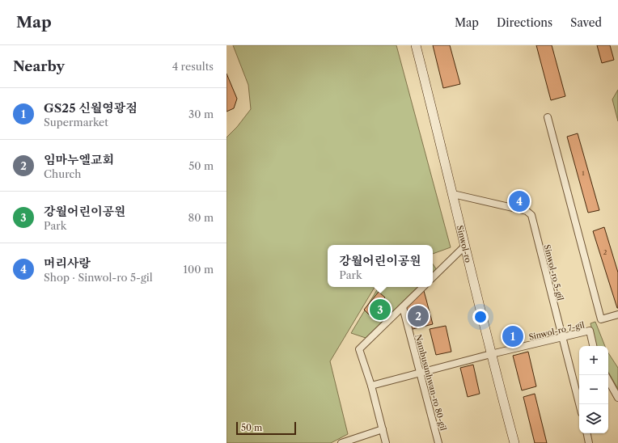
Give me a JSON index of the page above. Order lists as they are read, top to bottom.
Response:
{
  "streets": {
    "main road": ["Sinwol-ro"],
    "street": ["Sinwol-ro 5-gil", "Sinwol-ro 7-gil", "Nambusunhwan-ro 80-gil"]
  },
  "crossings": [
    ["Sinwol-ro", "Sinwol-ro 5-gil"],
    ["Sinwol-ro", "Sinwol-ro 7-gil"],
    ["Sinwol-ro 5-gil", "Sinwol-ro 7-gil"],
    ["Sinwol-ro 7-gil", "Nambusunhwan-ro 80-gil"]
  ],
  "house_numbers": ["1", "2"],
  "scale_bar": "50 m",
  "page": {
    "header": "Map",
    "nav": ["Map", "Directions", "Saved"],
    "heading": ["Nearby", "4 results"],
    "list": [
      {
        "mark": "1",
        "name": "GS25 신월영광점",
        "note": "Supermarket",
        "value": "30 m"
      },
      {
        "mark": "2",
        "name": "임마누엘교회",
        "note": "Church",
        "value": "50 m"
      },
      {
        "mark": "3",
        "name": "강월어린이공원",
        "note": "Park",
        "value": "80 m"
      },
      {
        "mark": "4",
        "name": "머리사랑",
        "note": "Shop · Sinwol-ro 5-gil",
        "value": "100 m"
      }
    ],
    "pins": [
      "4",
      "3",
      "2",
      "1"
    ],
    "popup": ["강월어린이공원", "Park"],
    "map_buttons": ["+", "−"],
    "scale": "50 m"
  }
}
